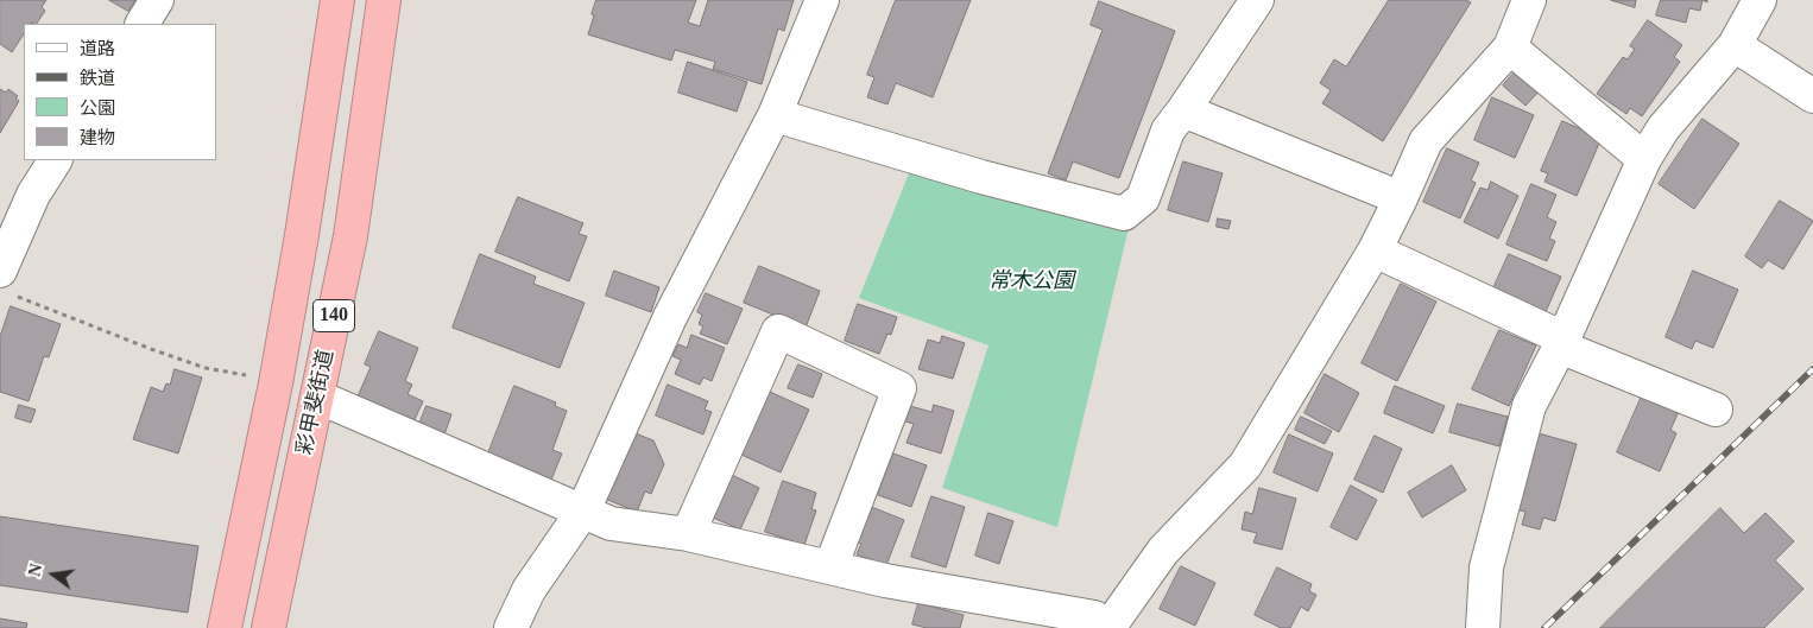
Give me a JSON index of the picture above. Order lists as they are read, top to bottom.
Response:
{
  "streets": {
    "highway": ["140", "彩甲斐街道"]
  },
  "parks": ["常木公園"],
  "legend": [
    "道路",
    "鉄道",
    "公園",
    "建物"
  ],
  "north": "left"
}
